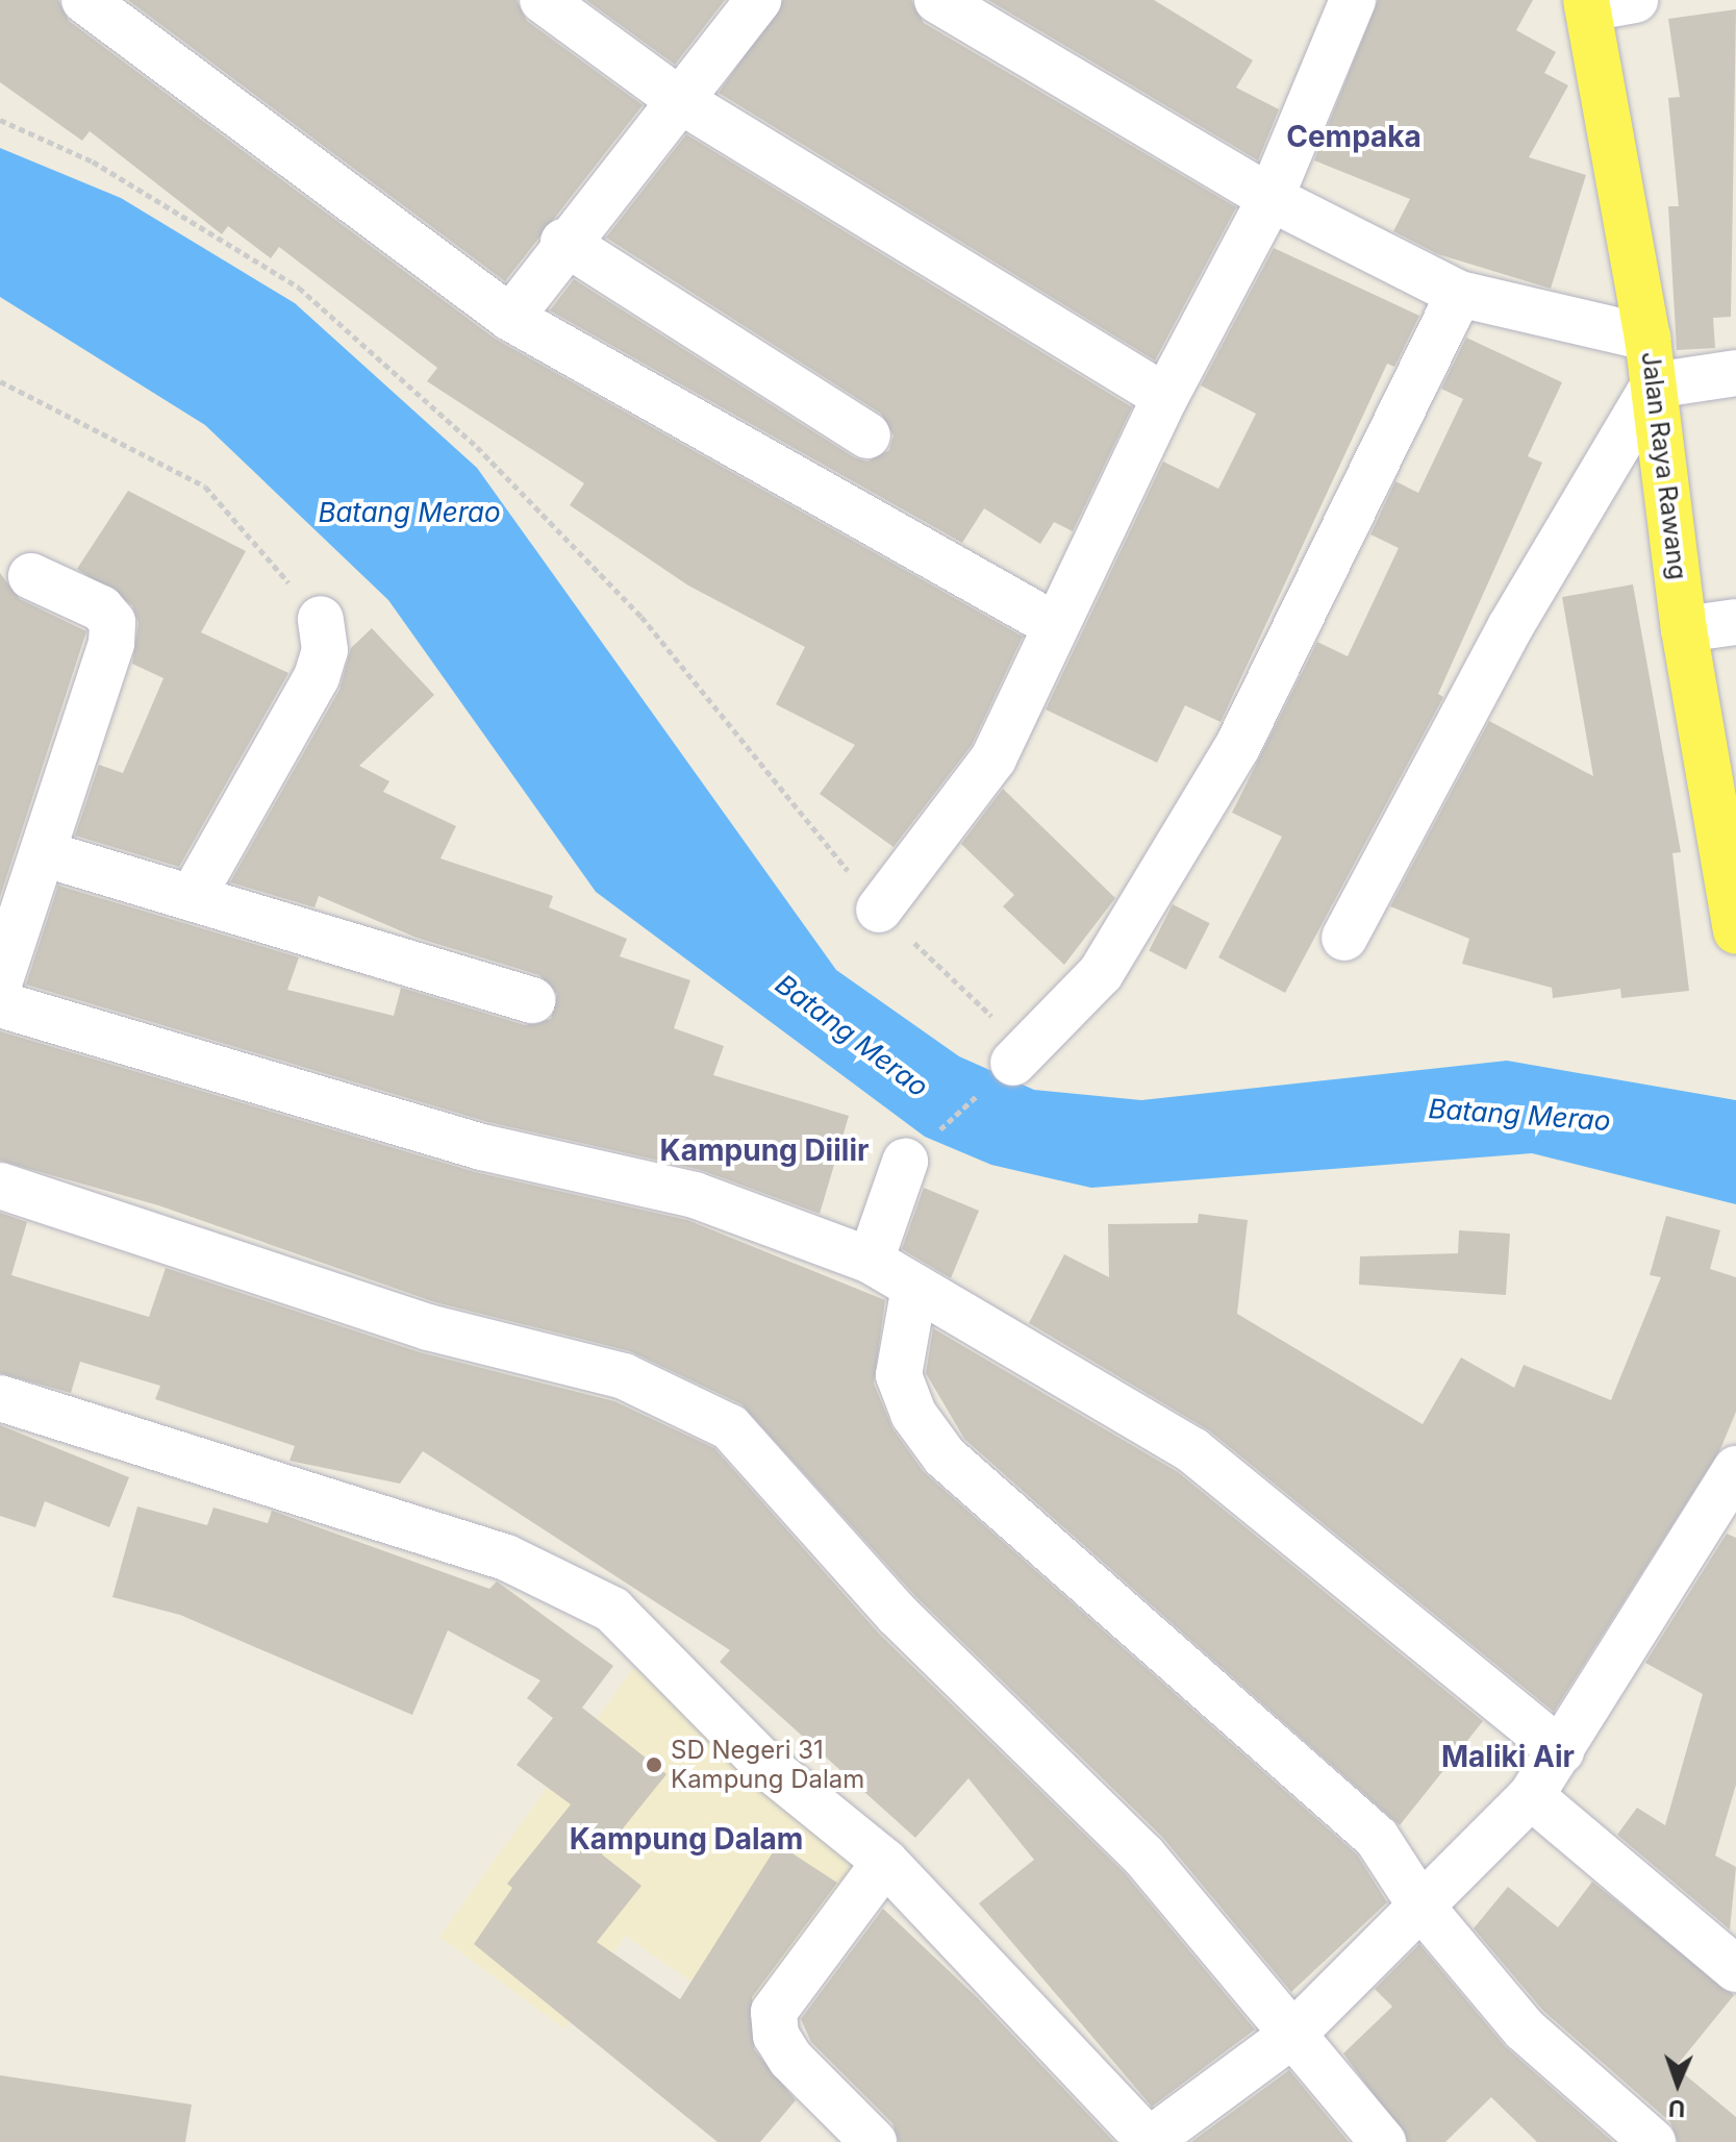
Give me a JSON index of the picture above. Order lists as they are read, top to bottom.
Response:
{
  "streets": {
    "main road": ["Jalan Raya Rawang"]
  },
  "districts": [
    "Cempaka",
    "Kampung Diilir",
    "Maliki Air",
    "Kampung Dalam"
  ],
  "water": ["Batang Merao"],
  "places": ["SD Negeri 31 Kampung Dalam"],
  "north": "bottom"
}
